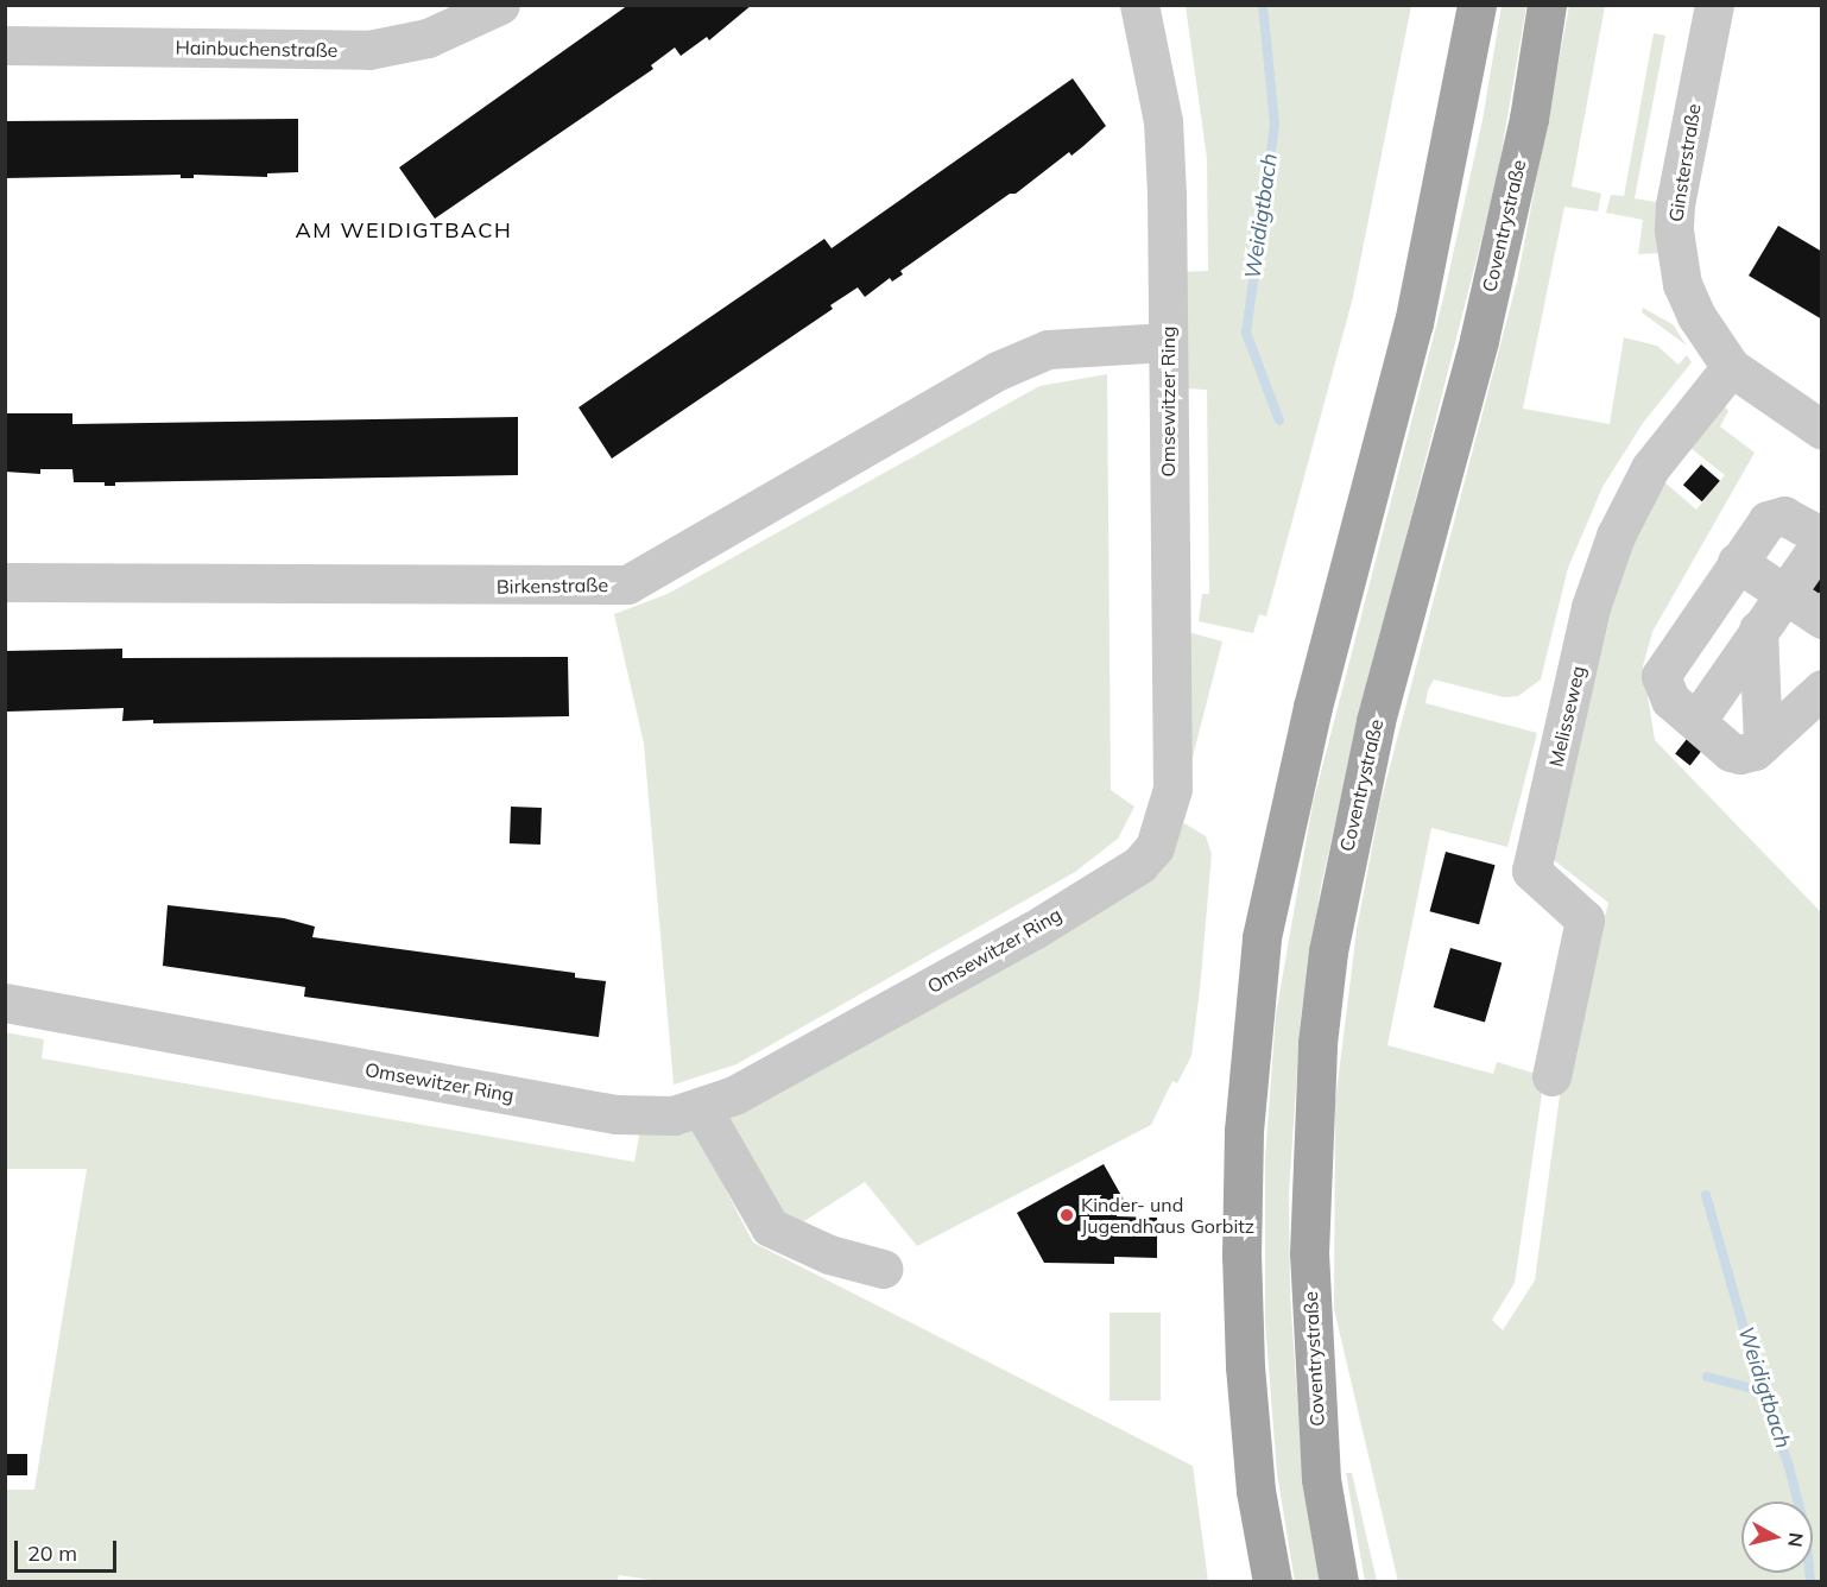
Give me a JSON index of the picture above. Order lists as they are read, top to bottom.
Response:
{
  "streets": {
    "main road": ["Coventrystraße"],
    "street": [
      "Hainbuchenstraße",
      "Ginsterstraße",
      "Omsewitzer Ring",
      "Birkenstraße",
      "Melisseweg"
    ]
  },
  "crossings": [
    ["Ginsterstraße", "Melisseweg"],
    ["Omsewitzer Ring", "Birkenstraße"]
  ],
  "districts": ["AM WEIDIGTBACH"],
  "water": ["Weidigtbach"],
  "places": ["Kinder- und Jugendhaus Gorbitz"],
  "scale_bar": "20 m",
  "north": "right"
}
